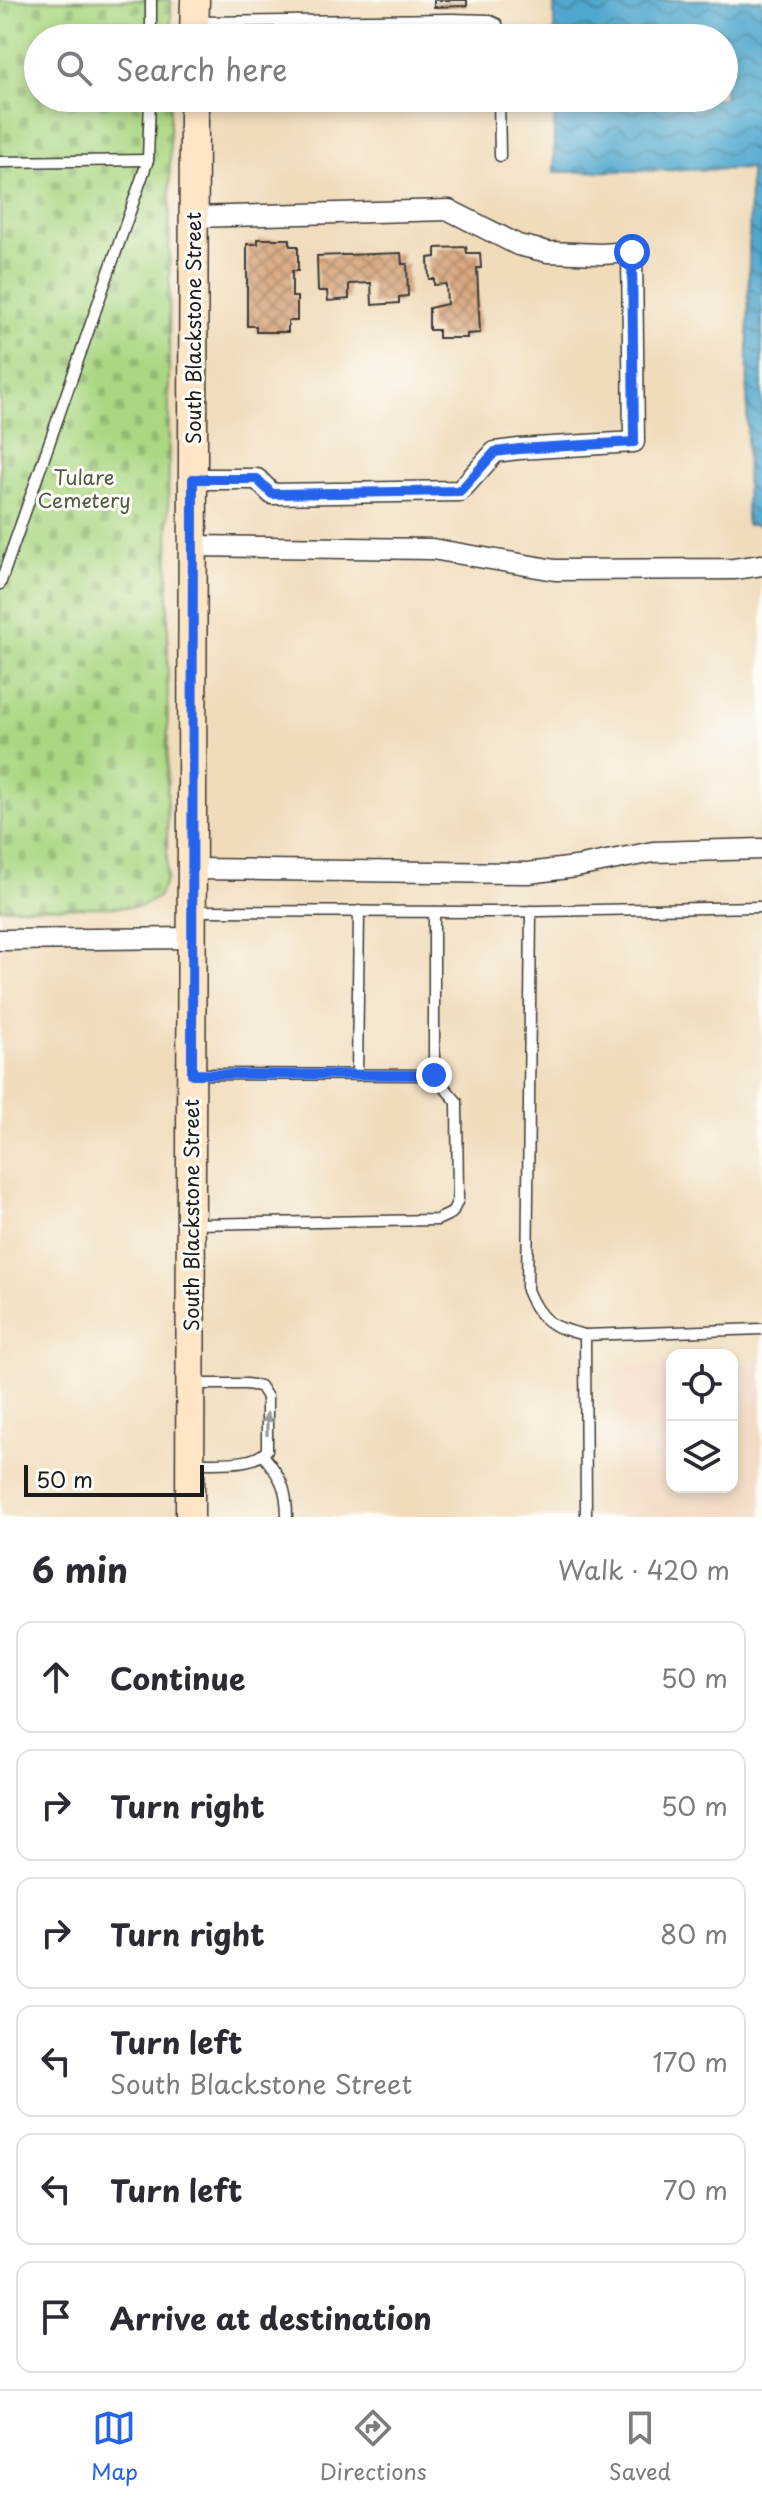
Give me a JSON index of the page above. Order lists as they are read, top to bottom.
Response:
{
  "streets": {
    "main road": ["South Blackstone Street"]
  },
  "parks": ["Tulare Cemetery"],
  "scale_bar": "50 m",
  "page": {
    "search": "Search here",
    "scale": "50 m",
    "heading": ["6 min", "Walk · 420 m"],
    "list": [
      ["Continue", "50 m"],
      ["Turn right", "50 m"],
      ["Turn right", "80 m"],
      ["Turn left", "South Blackstone Street", "170 m"],
      ["Turn left", "70 m"],
      "Arrive at destination"
    ],
    "nav": ["Map", "Directions", "Saved"]
  }
}
